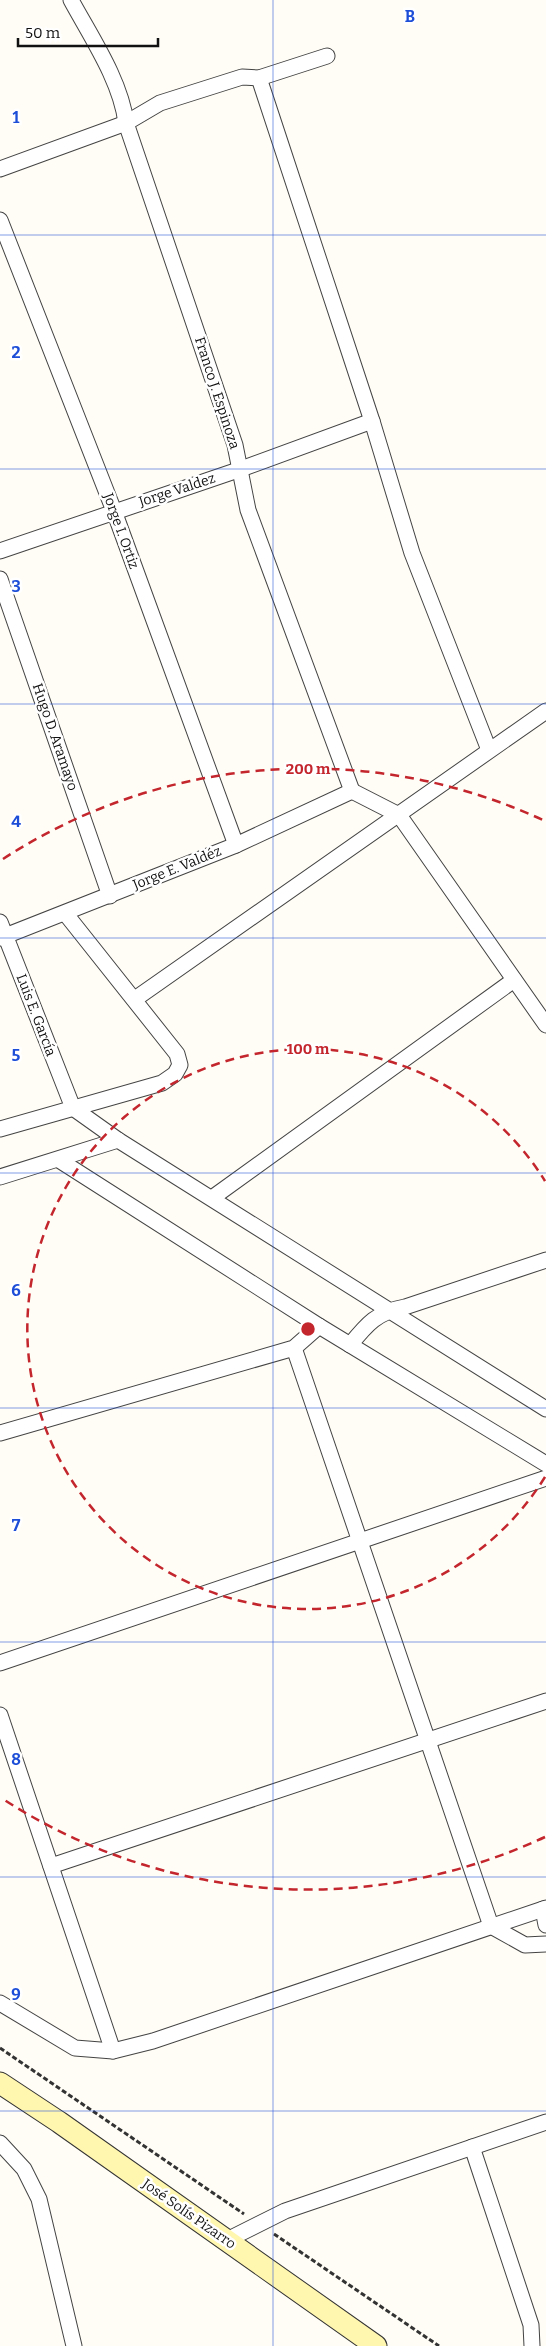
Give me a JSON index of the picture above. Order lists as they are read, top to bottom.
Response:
{
  "streets": {
    "main road": ["José Solís Pizarro"],
    "street": [
      "Franco J. Espinoza",
      "Jorge Valdez",
      "Jorge I. Ortiz",
      "Hugo D. Aramayo",
      "Jorge E. Valdéz",
      "Luis E. García"
    ]
  },
  "crossings": [
    ["Franco J. Espinoza", "Jorge Valdez"],
    ["Franco J. Espinoza", "Jorge E. Valdéz"],
    ["Jorge Valdez", "Jorge I. Ortiz"],
    ["Jorge I. Ortiz", "Jorge E. Valdéz"],
    ["Hugo D. Aramayo", "Jorge E. Valdéz"],
    ["Jorge E. Valdéz", "Luis E. García"]
  ],
  "scale_bar": "50 m",
  "grid": {
    "columns": ["B"],
    "rows": [
      "1",
      "2",
      "3",
      "4",
      "5",
      "6",
      "7",
      "8",
      "9"
    ]
  },
  "rings": ["200 m", "100 m"]
}
